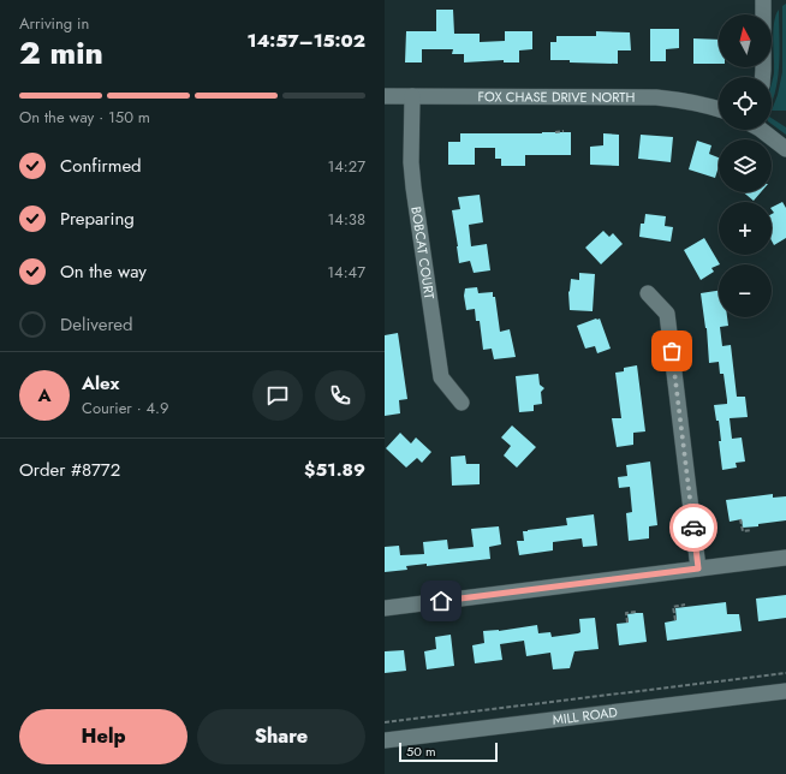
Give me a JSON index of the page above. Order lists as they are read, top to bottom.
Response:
{
  "streets": {
    "street": ["FOX CHASE DRIVE NORTH", "BOBCAT COURT", "MILL ROAD"]
  },
  "crossings": [
    ["FOX CHASE DRIVE NORTH", "BOBCAT COURT"]
  ],
  "scale_bar": "50 m",
  "north": "top",
  "page": {
    "heading": ["2 min", "Arriving in", "14:57–15:02"],
    "panel": [
      "Alex",
      "Courier · 4.9",
      "Order #8772",
      "$51.89"
    ],
    "map_buttons": ["+", "−"],
    "bar": "On the way · 150 m",
    "list": [
      ["Confirmed", "14:27"],
      ["Preparing", "14:38"],
      ["On the way", "14:47"],
      "Delivered"
    ],
    "round": "A",
    "buttons": ["Help", "Share"],
    "scale": "50 m"
  }
}
